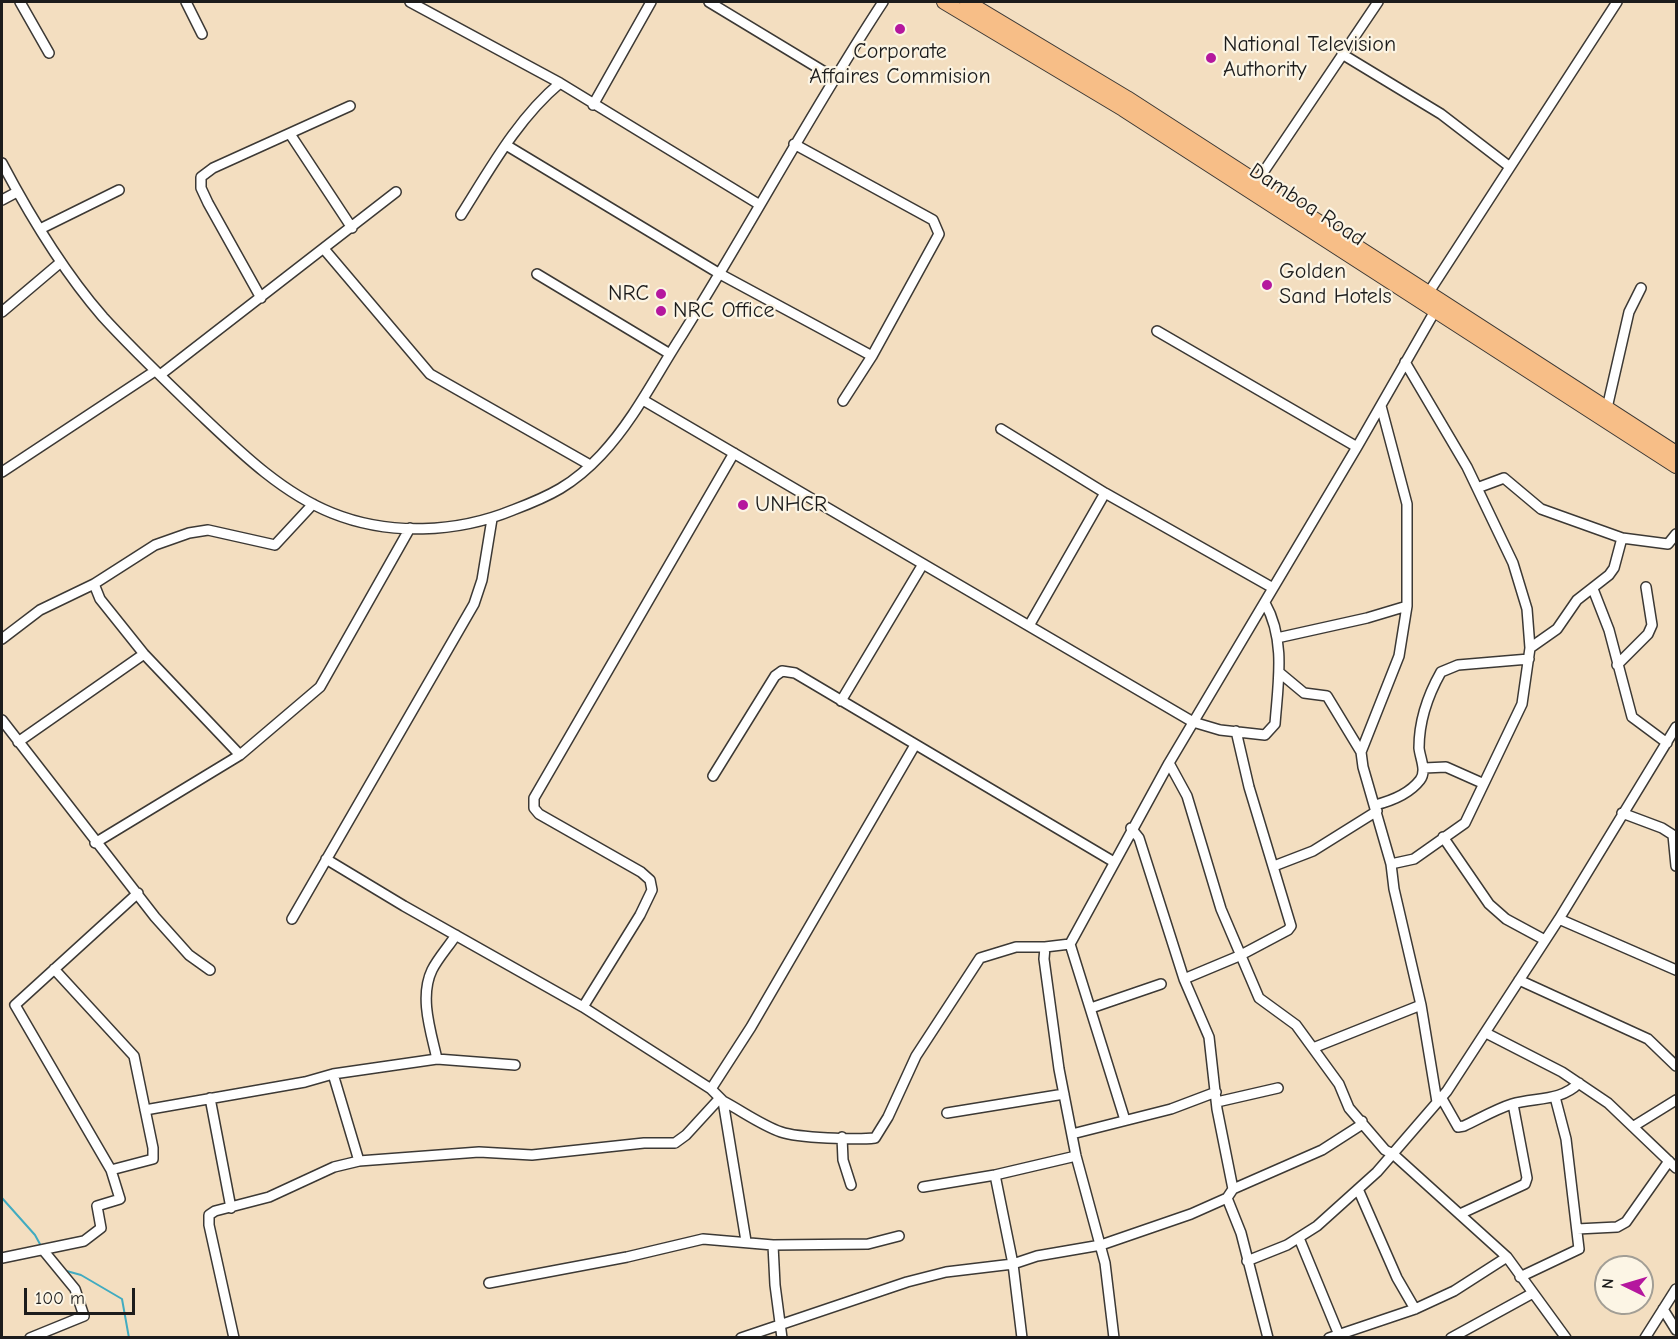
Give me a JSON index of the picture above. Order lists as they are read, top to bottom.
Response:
{
  "streets": {
    "main road": ["Damboa Road"]
  },
  "places": [
    "Corporate Affaires Commision",
    "National Television Authority",
    "Golden Sand Hotels",
    "NRC",
    "NRC Office",
    "UNHCR"
  ],
  "scale_bar": "100 m",
  "north": "left"
}
